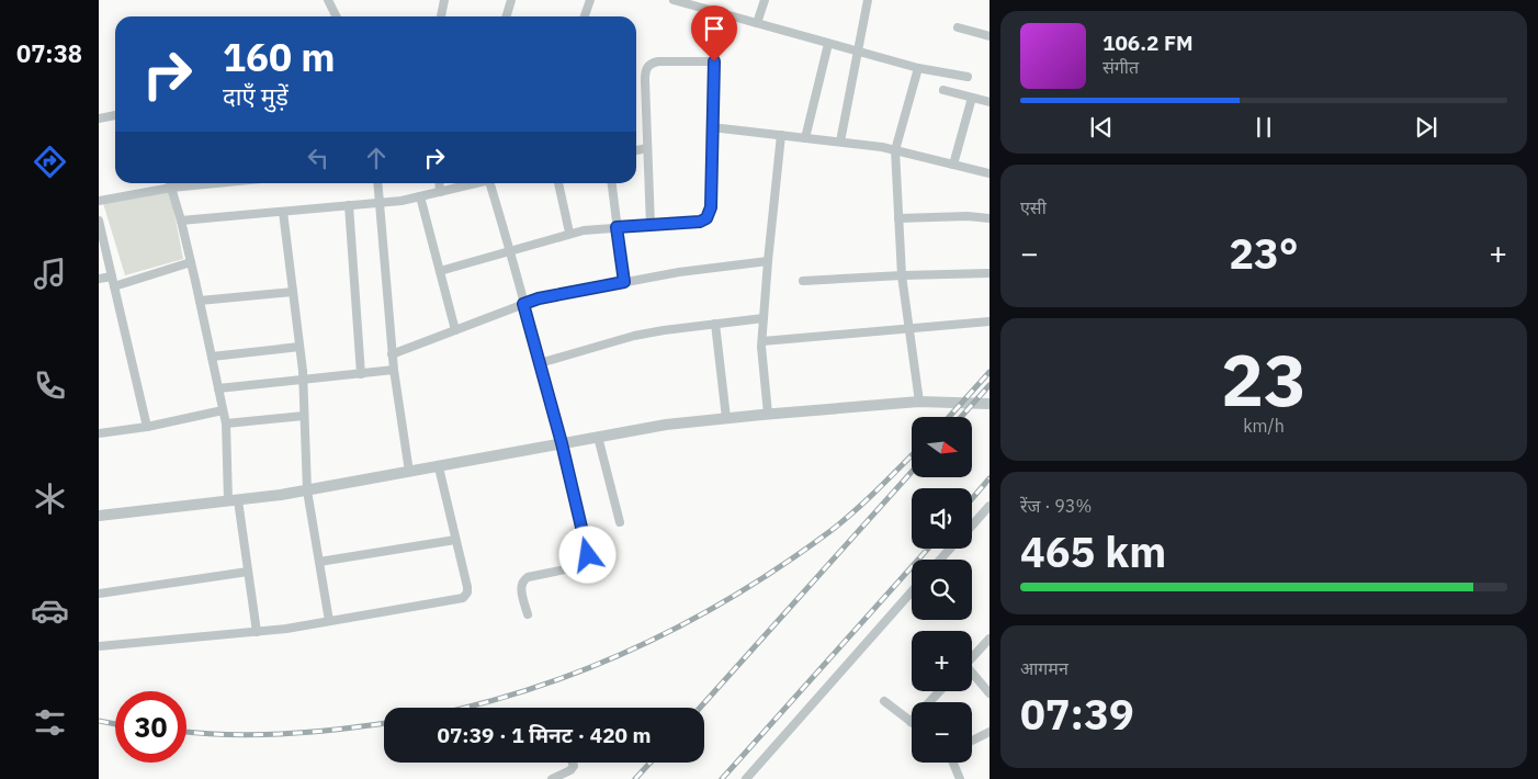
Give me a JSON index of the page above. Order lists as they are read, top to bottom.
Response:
{
  "north": "right",
  "page": {
    "tabs": "07:38",
    "turn": ["160 m", "दाएँ मुड़ें"],
    "song": ["106.2 FM", "संगीत"],
    "tile": [
      "एसी",
      ["23", "km/h"],
      ["रेंज · 93%", "465 km"],
      ["आगमन", "07:39"]
    ],
    "heat": ["−", "23°", "+"],
    "map_buttons": ["+", "−"],
    "limit": "30",
    "trip": "07:39 · 1 मिनट · 420 m"
  }
}
